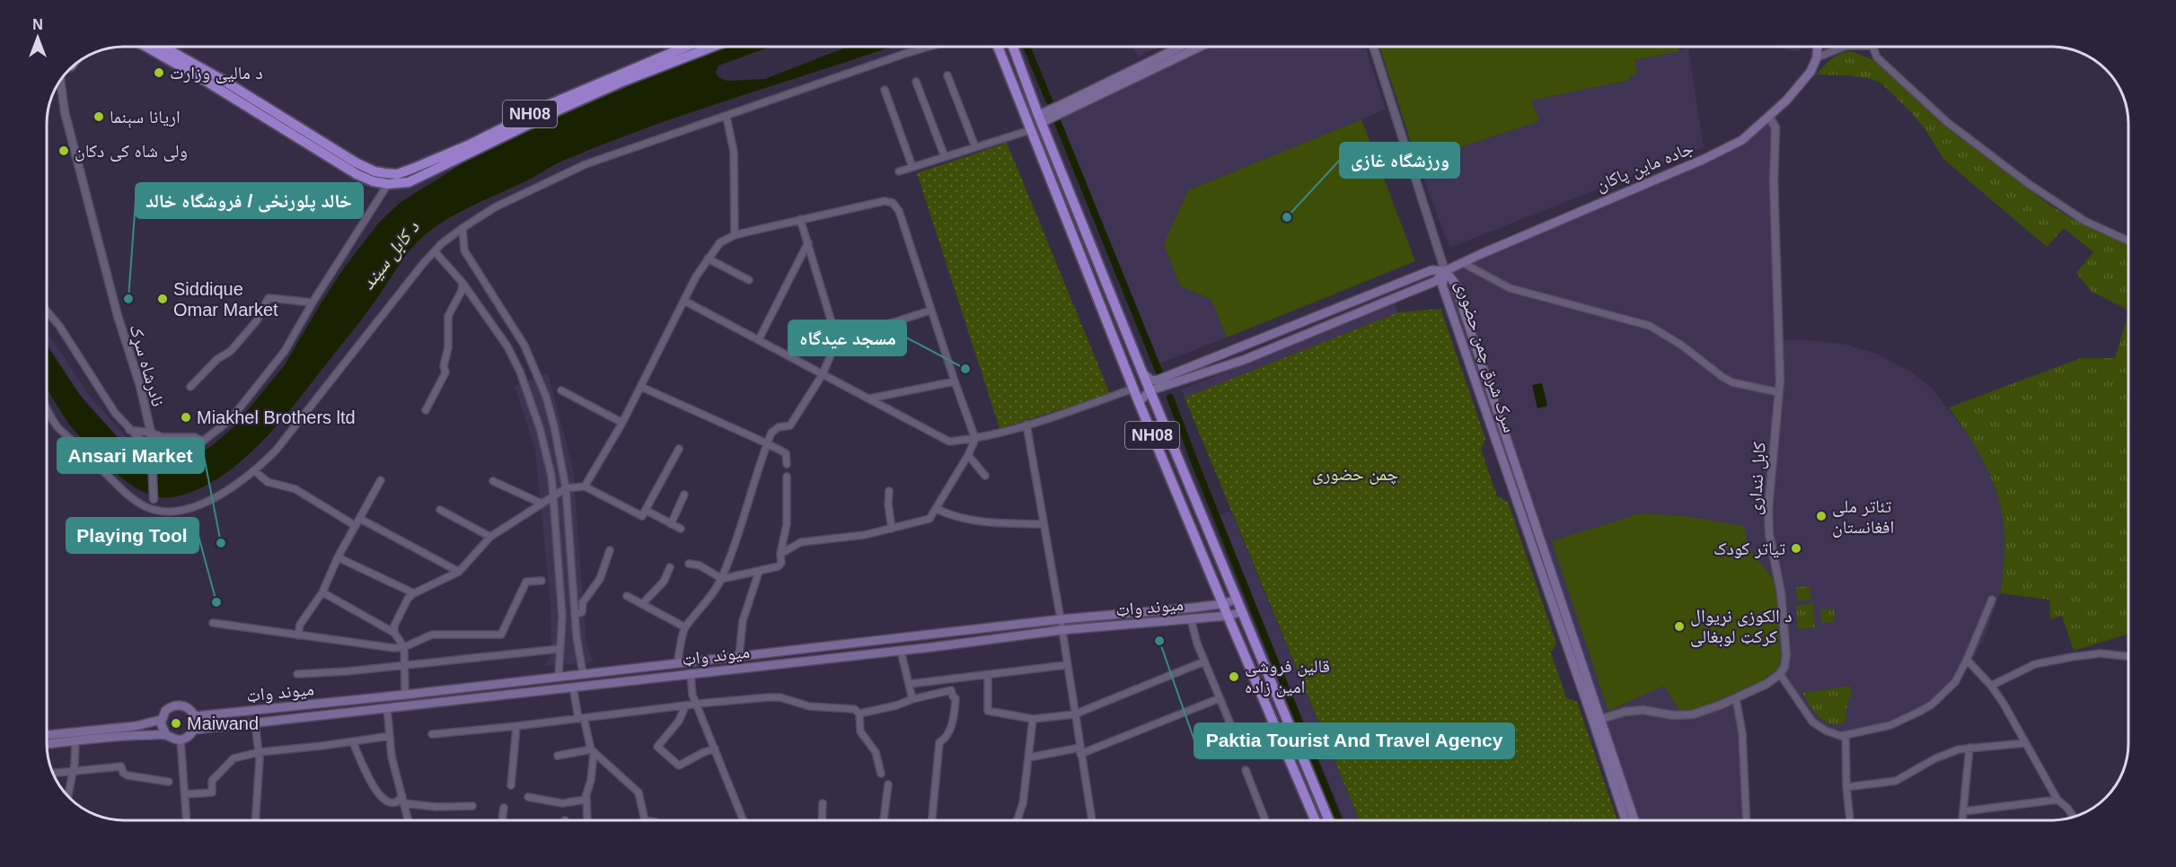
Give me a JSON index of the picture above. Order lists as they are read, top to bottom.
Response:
{
  "streets": {
    "highway": ["NH08"],
    "main road": ["جاده ماین پاکان", "سرک شرق چمن حضوری", "میوند واټ"],
    "street": ["نادرشاه سړک", "کابل ننداری"]
  },
  "crossings": [
    ["NH08", "میوند واټ"],
    ["جاده ماین پاکان", "سرک شرق چمن حضوری"],
    ["جاده ماین پاکان", "کابل ننداری"]
  ],
  "water": ["د کابل سيند"],
  "parks": ["چمن حضوری"],
  "places": [
    "د مالیی وزارت",
    "اريانا سېنما",
    "ولی شاہ کی دکان",
    "ورزشگاه غازی",
    "خالد پلورنځی / فروشگاه خالد",
    "Siddique Omar Market",
    "مسجد عیدگاه",
    "Miakhel Brothers ltd",
    "تئاتر ملی افغانستان",
    "Ansari Market",
    "تیاتر کودک",
    "Playing Tool",
    "د الکوزی نړیوال کرکټ لوبغالی",
    "Paktia Tourist And Travel Agency",
    "قالین فروشی امین زاده",
    "Maiwand"
  ],
  "north": "top"
}
